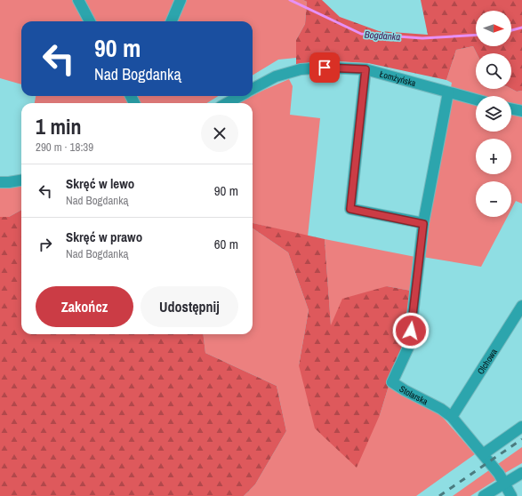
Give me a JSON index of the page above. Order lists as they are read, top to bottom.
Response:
{
  "streets": {
    "street": ["Łomżyńska", "Olchowa", "Stolarska"]
  },
  "crossings": [
    ["Łomżyńska", "Stolarska"],
    ["Olchowa", "Stolarska"]
  ],
  "water": ["Bogdanka"],
  "north": "right",
  "page": {
    "map_buttons": ["+", "−"],
    "turn": ["90 m", "Nad Bogdanką"],
    "heading": ["1 min", "290 m · 18:39"],
    "list": [
      {
        "name": "Skręć w lewo",
        "note": "Nad Bogdanką",
        "value": "90 m"
      },
      {
        "name": "Skręć w prawo",
        "note": "Nad Bogdanką",
        "value": "60 m"
      }
    ],
    "buttons": ["Zakończ", "Udostępnij"]
  }
}
